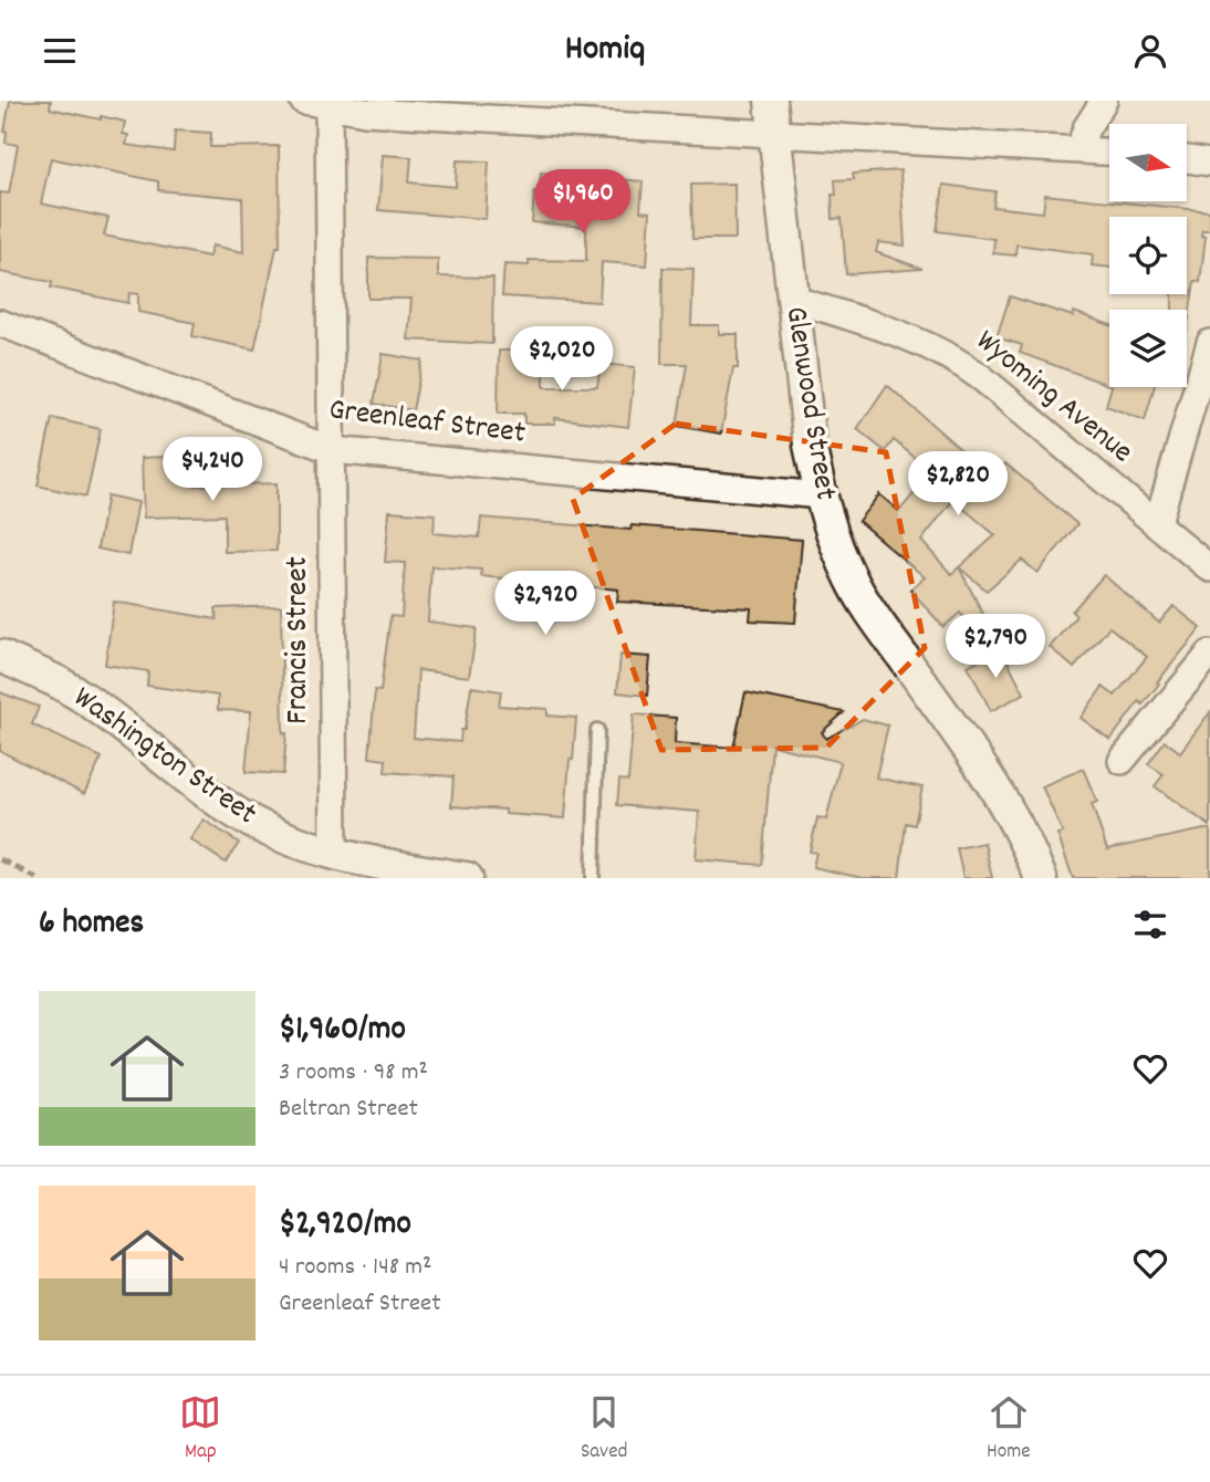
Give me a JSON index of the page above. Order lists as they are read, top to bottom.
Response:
{
  "streets": {
    "street": [
      "Wyoming Avenue",
      "Glenwood Street",
      "Greenleaf Street",
      "Francis Street",
      "Washington Street"
    ]
  },
  "crossings": [
    ["Wyoming Avenue", "Glenwood Street"],
    ["Glenwood Street", "Greenleaf Street"],
    ["Greenleaf Street", "Francis Street"],
    ["Francis Street", "Washington Street"]
  ],
  "north": "right",
  "page": {
    "header": "Homiq",
    "price": [
      "$1,960",
      "$2,020",
      "$4,240",
      "$2,820",
      "$2,920",
      "$2,790"
    ],
    "heading": "6 homes",
    "list": [
      {
        "name": "$1,960/mo",
        "note": "3 rooms · 98 m² · Beltran Street"
      },
      {
        "name": "$2,920/mo",
        "note": "4 rooms · 148 m² · Greenleaf Street"
      }
    ],
    "tabs": ["Map", "Saved", "Home"]
  }
}
